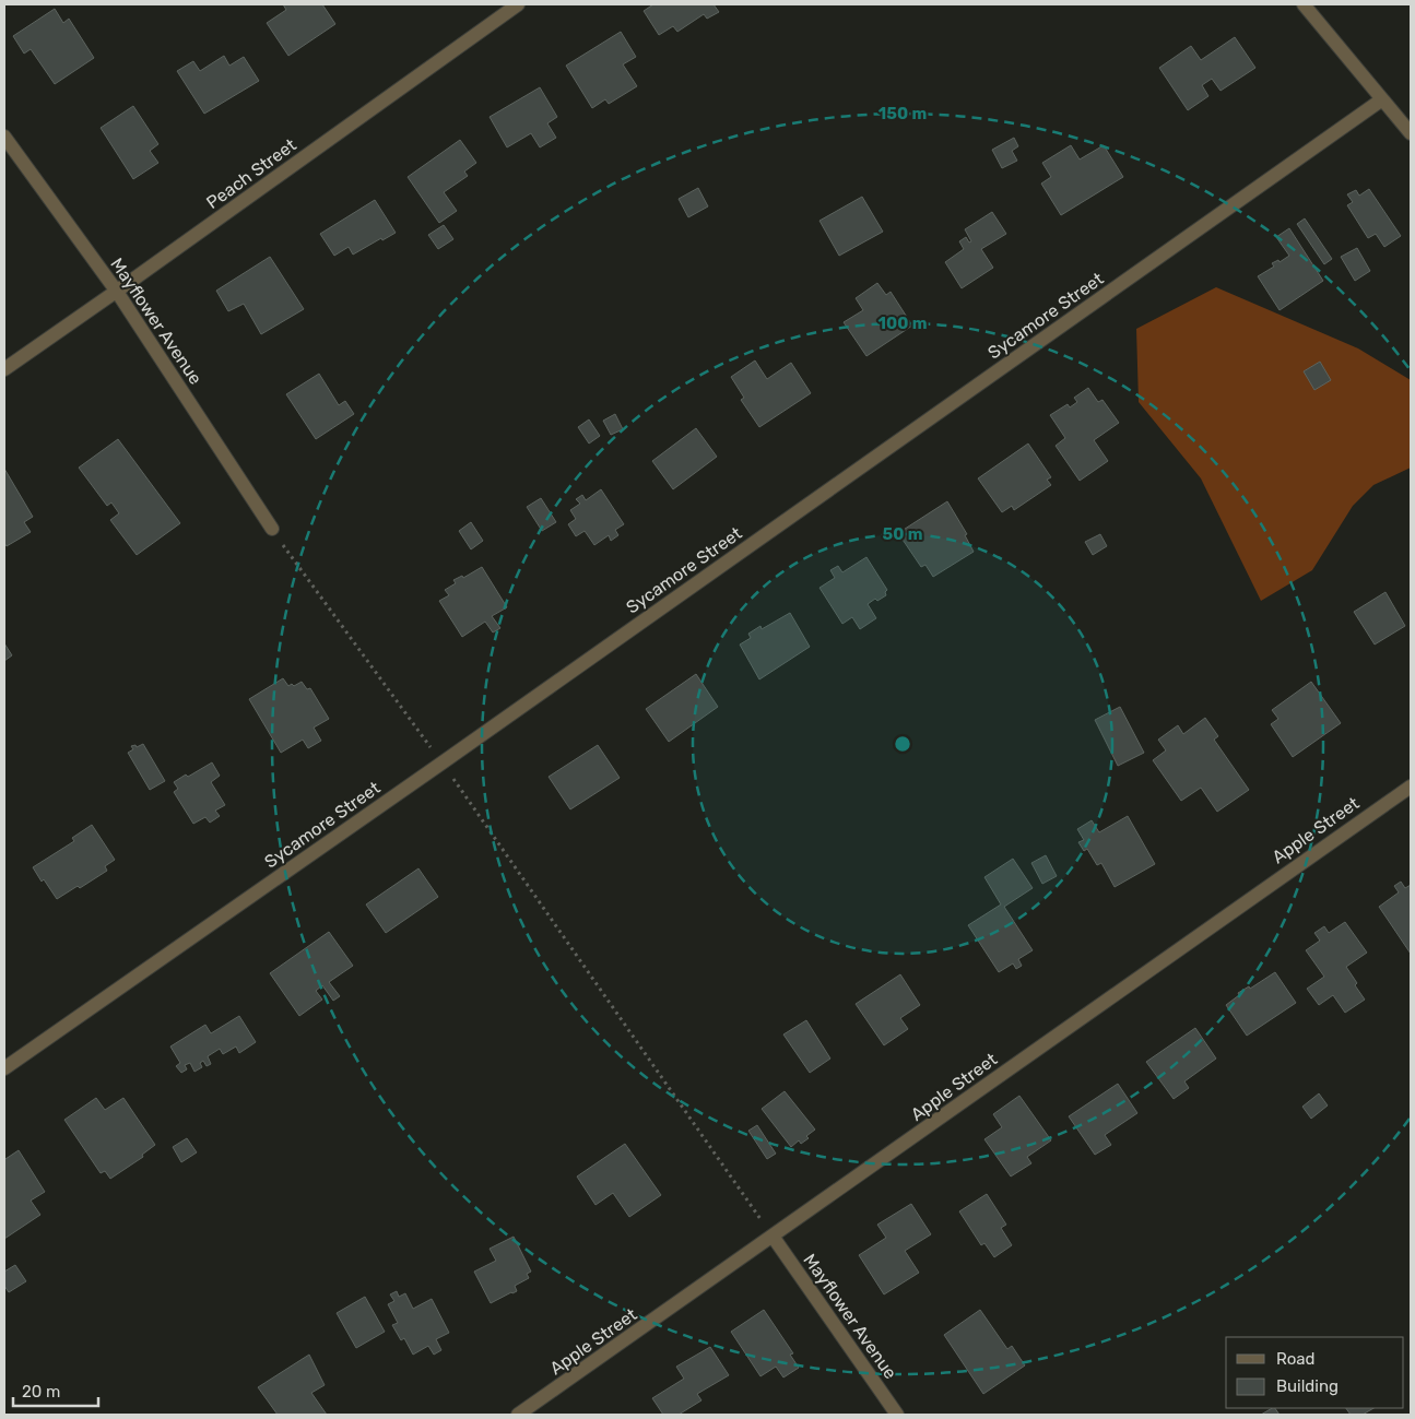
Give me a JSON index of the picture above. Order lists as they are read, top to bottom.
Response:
{
  "streets": {
    "street": [
      "Peach Street",
      "Sycamore Street",
      "Mayflower Avenue",
      "Apple Street"
    ]
  },
  "crossings": [
    ["Peach Street", "Mayflower Avenue"],
    ["Mayflower Avenue", "Apple Street"]
  ],
  "legend": ["Road", "Building"],
  "scale_bar": "20 m",
  "rings": ["150 m", "100 m", "50 m"]
}
